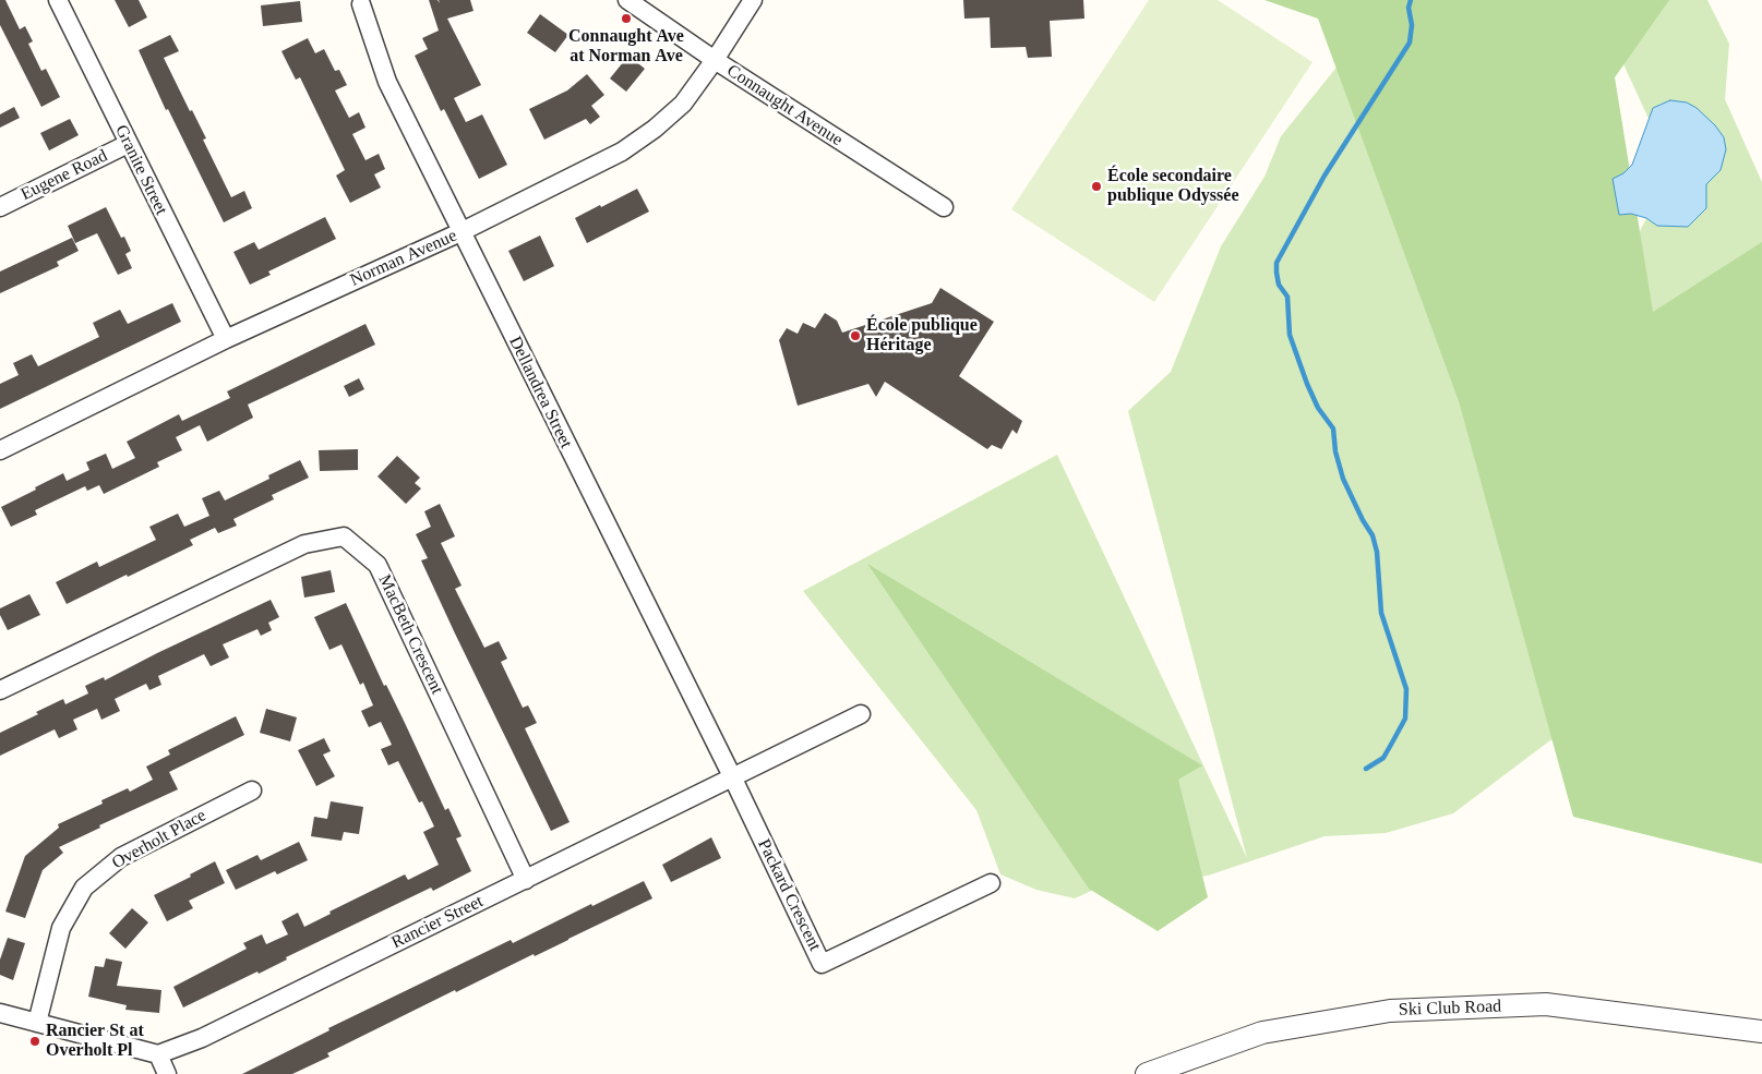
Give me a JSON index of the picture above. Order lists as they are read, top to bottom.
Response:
{
  "streets": {
    "street": [
      "Connaught Avenue",
      "Granite Street",
      "Eugene Road",
      "Norman Avenue",
      "Dellandrea Street",
      "MacBeth Crescent",
      "Overholt Place",
      "Packard Crescent",
      "Rancier Street",
      "Ski Club Road"
    ]
  },
  "crossings": [
    ["Connaught Avenue", "Norman Avenue"],
    ["Granite Street", "Eugene Road"],
    ["Granite Street", "Norman Avenue"],
    ["Norman Avenue", "Dellandrea Street"],
    ["Dellandrea Street", "Packard Crescent"],
    ["Dellandrea Street", "Rancier Street"],
    ["MacBeth Crescent", "Rancier Street"],
    ["Packard Crescent", "Rancier Street"]
  ],
  "places": [
    "Connaught Ave at Norman Ave",
    "École secondaire publique Odyssée",
    "École publique Héritage",
    "Rancier St at Overholt Pl"
  ]
}
